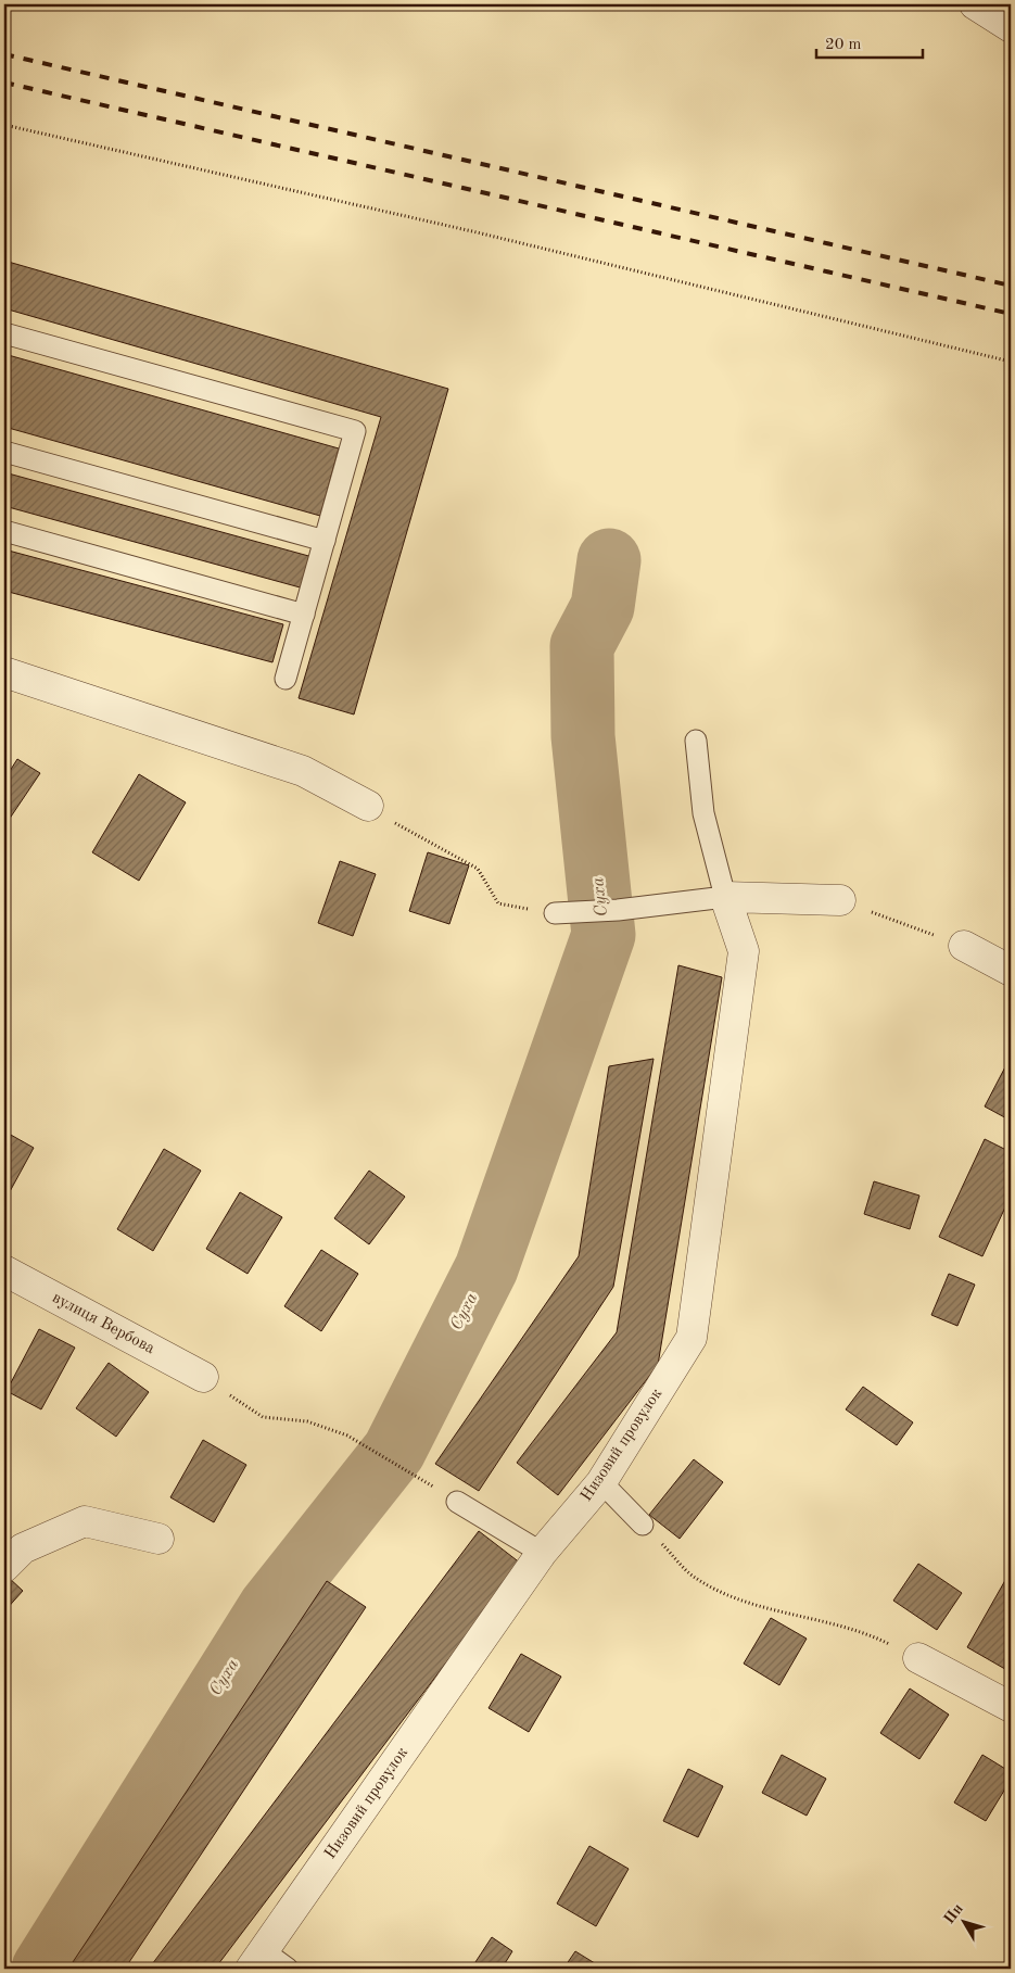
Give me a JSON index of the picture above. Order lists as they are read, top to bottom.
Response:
{
  "streets": {
    "street": ["вулиця Вербова", "Низовий провулок"]
  },
  "water": ["Суха"],
  "scale_bar": "20 m",
  "north": "top left"
}
